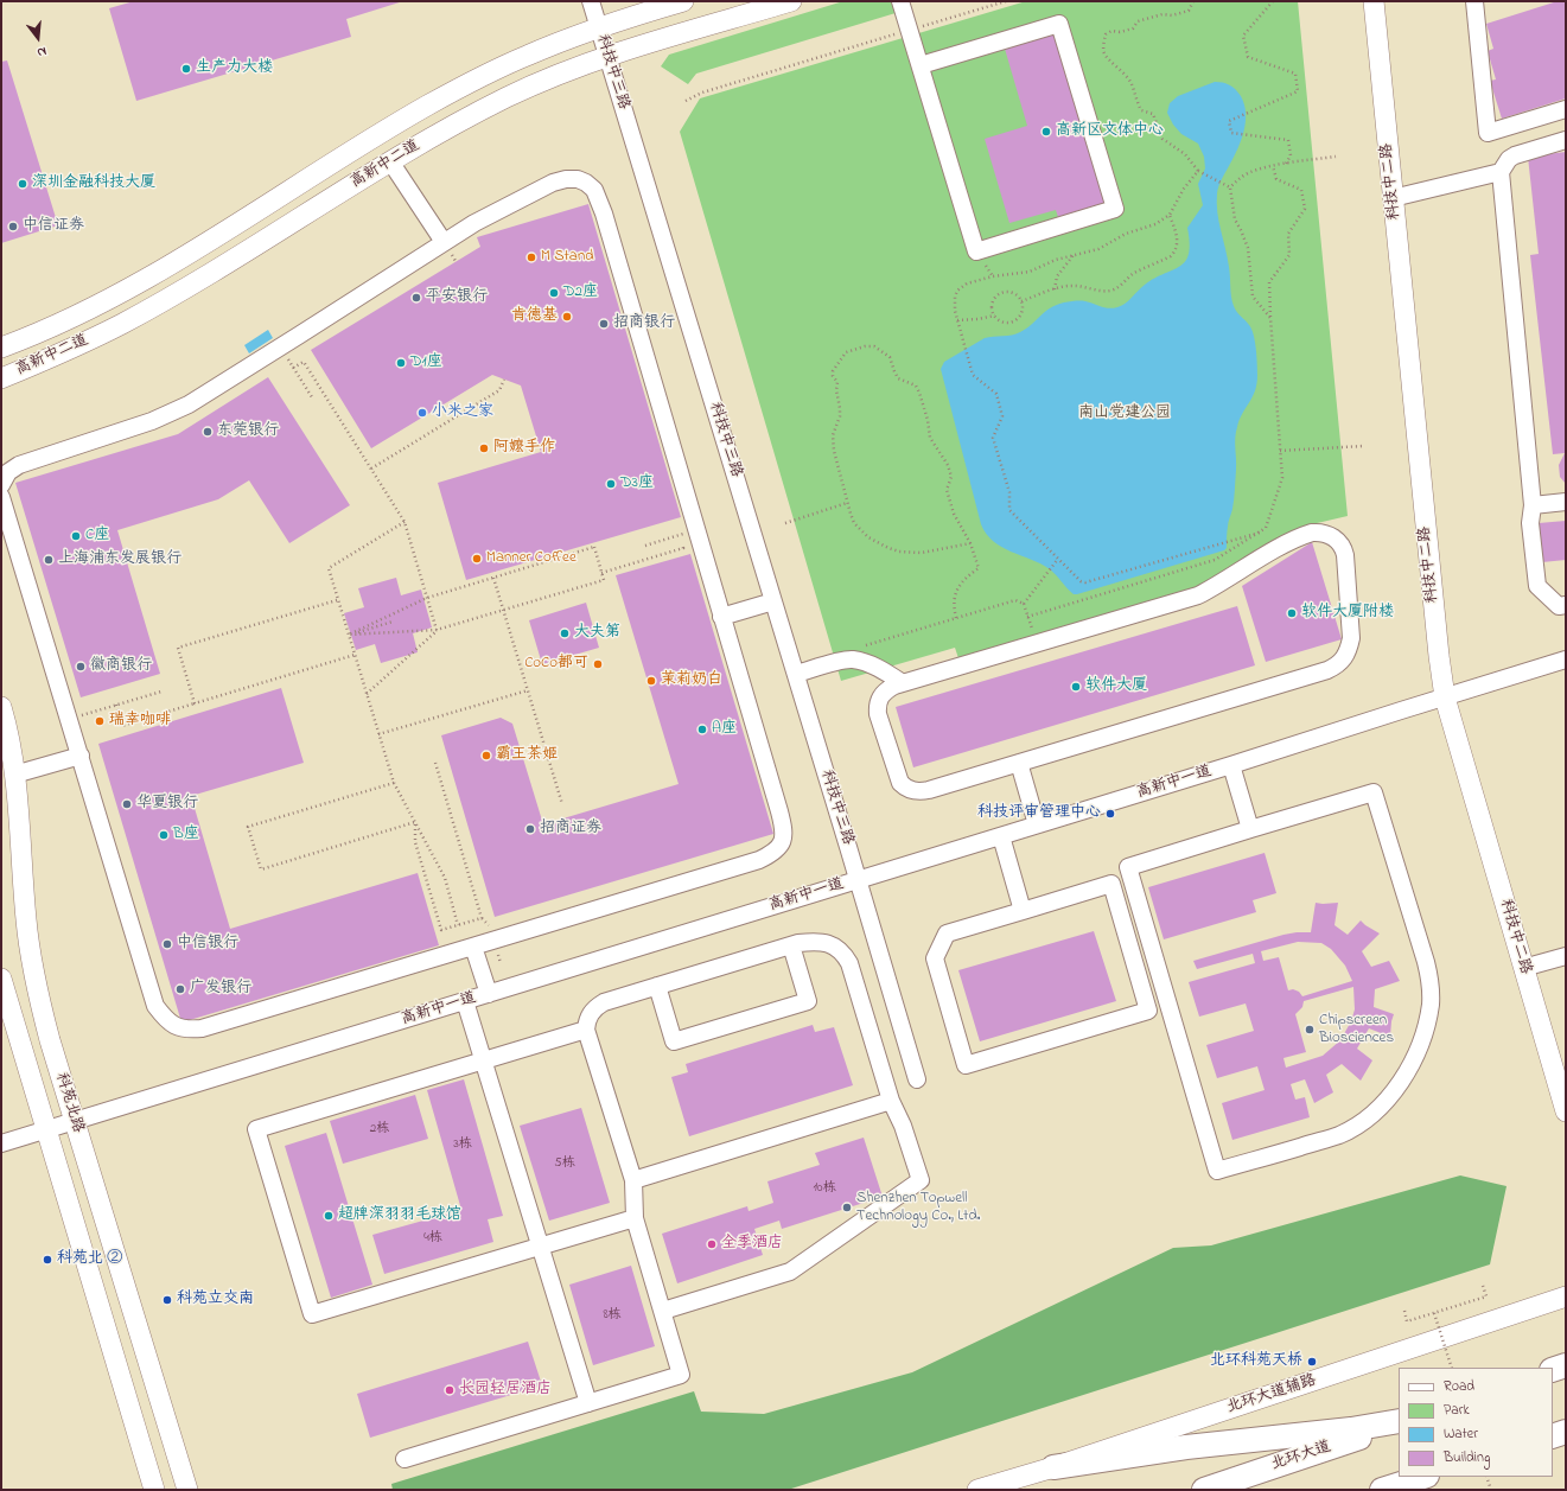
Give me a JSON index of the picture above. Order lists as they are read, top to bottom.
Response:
{
  "streets": {
    "highway": ["北环大道"],
    "main road": [
      "高新中二道",
      "科技中二路",
      "科苑北路",
      "北环大道辅路"
    ],
    "street": ["科技中三路", "高新中一道"]
  },
  "crossings": [
    ["科技中三路", "高新中二道"],
    ["科技中三路", "高新中一道"],
    ["科技中二路", "高新中一道"],
    ["高新中一道", "科苑北路"]
  ],
  "parks": ["南山党建公园"],
  "places": [
    "生产力大楼",
    "高新区文体中心",
    "深圳金融科技大厦",
    "中信证券",
    "M Stand",
    "D2座",
    "平安银行",
    "肯德基",
    "招商银行",
    "D1座",
    "小米之家",
    "东莞银行",
    "阿嬷手作",
    "D3座",
    "C座",
    "Manner Coffee",
    "上海浦东发展银行",
    "软件大厦附楼",
    "大夫第",
    "CoCo都可",
    "徽商银行",
    "茉莉奶白",
    "软件大厦",
    "瑞幸咖啡",
    "A座",
    "霸王茶姬",
    "华夏银行",
    "科技评审管理中心",
    "招商证券",
    "B座",
    "中信银行",
    "广发银行",
    "Chipscreen Biosciences",
    "Shenzhen Topwell Technology Co., Ltd.",
    "超牌深羽羽毛球馆",
    "全季酒店",
    "科苑北 ②",
    "科苑立交南",
    "北环科苑天桥",
    "长园轻居酒店"
  ],
  "house_numbers": [
    "2栋",
    "3栋",
    "5栋",
    "10栋",
    "4栋",
    "8栋"
  ],
  "legend": [
    "Road",
    "Park",
    "Water",
    "Building"
  ],
  "north": "bottom"
}
